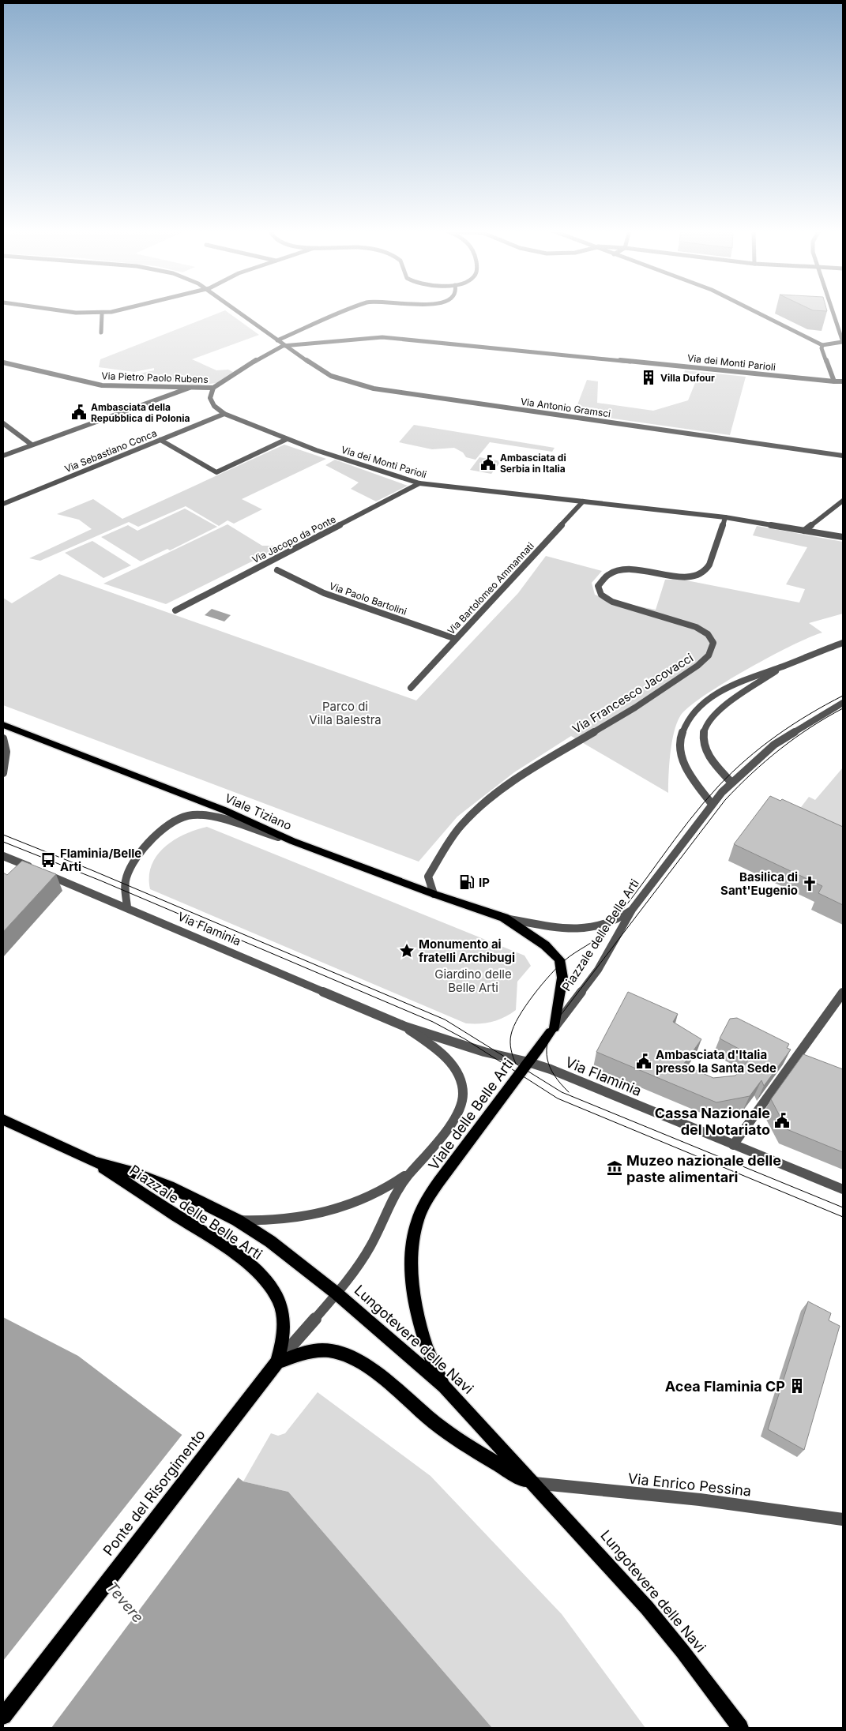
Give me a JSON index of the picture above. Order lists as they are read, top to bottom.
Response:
{
  "streets": {
    "main road": [
      "Viale Tiziano",
      "Piazzale delle Belle Arti",
      "Viale delle Belle Arti",
      "Lungotevere delle Navi",
      "Ponte del Risorgimento"
    ],
    "street": [
      "Via dei Monti Parioli",
      "Via Pietro Paolo Rubens",
      "Via Antonio Gramsci",
      "Via Sebastiano Conca",
      "Via Jacopo da Ponte",
      "Via Bartolomeo Ammannati",
      "Via Paolo Bartolini",
      "Via Francesco Jacovacci",
      "Via Flaminia",
      "Via Enrico Pessina"
    ]
  },
  "crossings": [
    ["Via dei Monti Parioli", "Via Pietro Paolo Rubens"],
    ["Via dei Monti Parioli", "Via Antonio Gramsci"],
    ["Via dei Monti Parioli", "Via Sebastiano Conca"],
    ["Via dei Monti Parioli", "Via Jacopo da Ponte"],
    ["Via dei Monti Parioli", "Via Bartolomeo Ammannati"],
    ["Via dei Monti Parioli", "Via Francesco Jacovacci"],
    ["Via Bartolomeo Ammannati", "Via Paolo Bartolini"],
    ["Via Francesco Jacovacci", "Viale Tiziano"],
    ["Viale Tiziano", "Piazzale delle Belle Arti"],
    ["Via Flaminia", "Piazzale delle Belle Arti"],
    ["Via Flaminia", "Viale delle Belle Arti"],
    ["Piazzale delle Belle Arti", "Viale delle Belle Arti"],
    ["Piazzale delle Belle Arti", "Lungotevere delle Navi"],
    ["Piazzale delle Belle Arti", "Ponte del Risorgimento"],
    ["Viale delle Belle Arti", "Lungotevere delle Navi"],
    ["Lungotevere delle Navi", "Via Enrico Pessina"],
    ["Lungotevere delle Navi", "Ponte del Risorgimento"]
  ],
  "water": ["Tevere"],
  "parks": ["Parco di Villa Balestra", "Giardino delle Belle Arti"],
  "places": {
    "building": ["Villa Dufour", "Acea Flaminia CP"],
    "public building": [
      "Ambasciata della Repubblica di Polonia",
      "Ambasciata di Serbia in Italia",
      "Ambasciata d'Italia presso la Santa Sede",
      "Cassa Nazionale del Notariato"
    ],
    "bus stop": ["Flaminia/Belle Arti"],
    "fuel station": ["IP"],
    "church": ["Basilica di Sant'Eugenio"],
    "place": ["Monumento ai fratelli Archibugi"],
    "museum": ["Muzeo nazionale delle paste alimentari"]
  }
}
